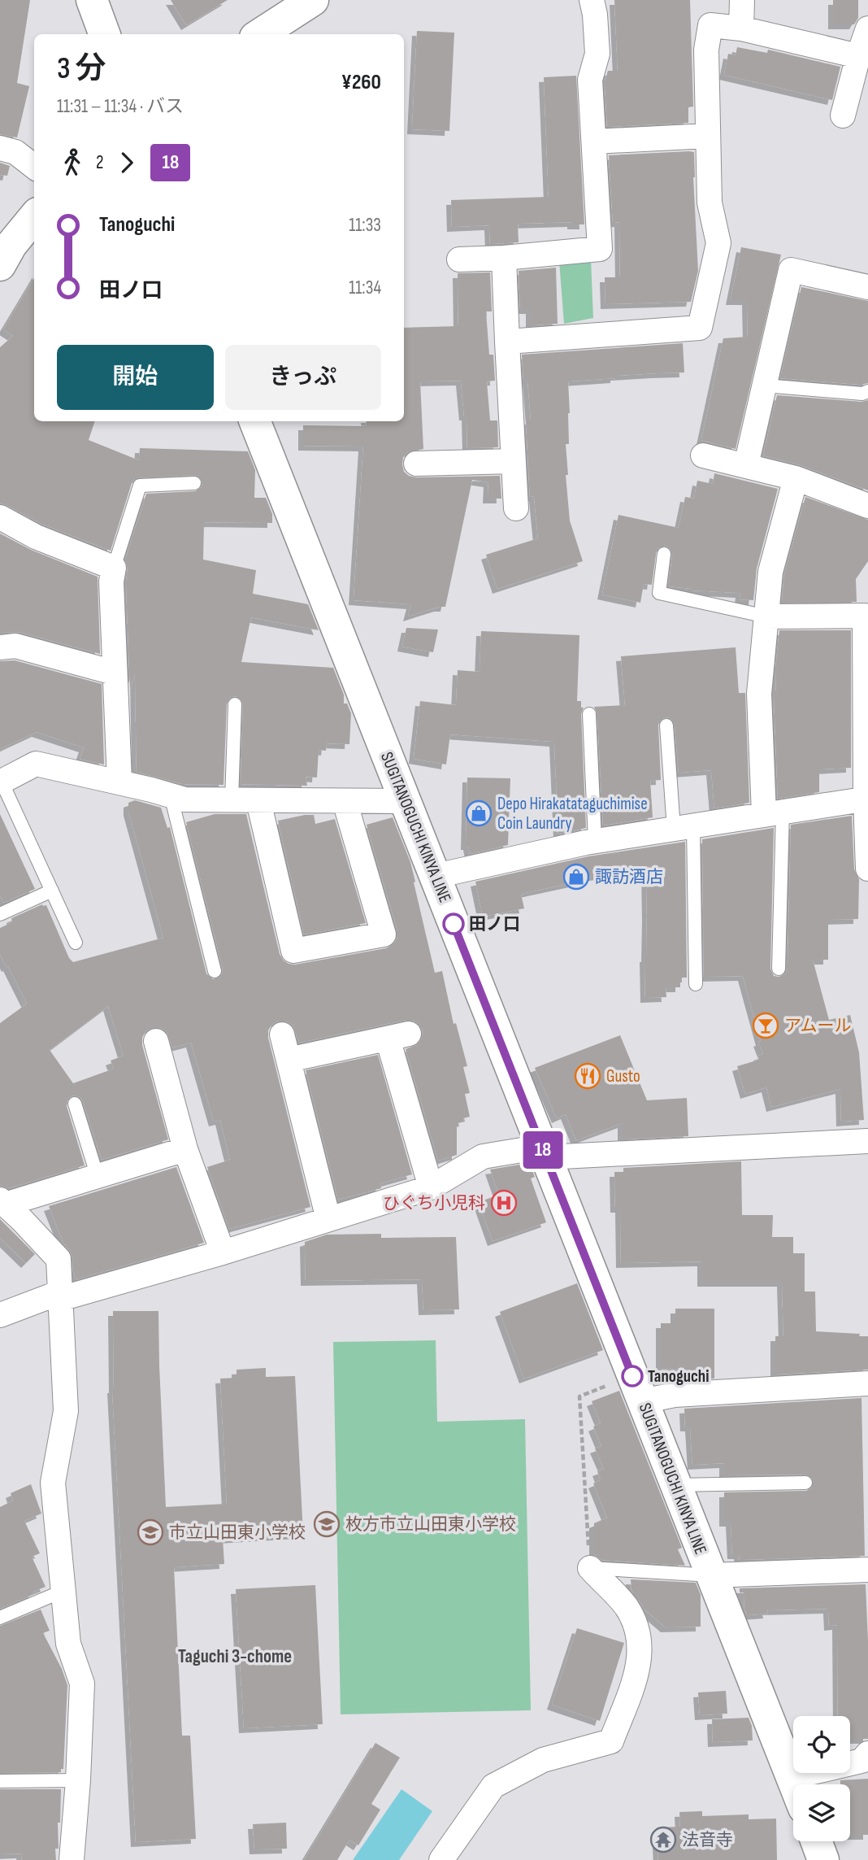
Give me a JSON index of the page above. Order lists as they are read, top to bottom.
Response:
{
  "streets": {
    "main road": ["SUGITANOGUCHI KINYA LINE"]
  },
  "districts": ["Taguchi 3-chome"],
  "places": {
    "shop": ["Depo Hirakatataguchimise Coin Laundry", "諏訪酒店"],
    "other": ["田ノ口", "Tanoguchi"],
    "bar": ["アムール"],
    "restaurant": ["Gusto"],
    "hospital": ["ひぐち小児科"],
    "school or university": ["枚方市立山田東小学校", "市立山田東小学校"],
    "temple": ["法音寺"]
  },
  "lines": ["bus line 18"],
  "page": {
    "on_map": "18",
    "heading": ["3 分", "11:31 – 11:34 · バス", "¥260"],
    "legs": ["2", "18"],
    "list": [
      {
        "name": "Tanoguchi",
        "value": "11:33"
      },
      {
        "name": "田ノ口",
        "value": "11:34"
      }
    ],
    "buttons": ["開始", "きっぷ"]
  }
}
